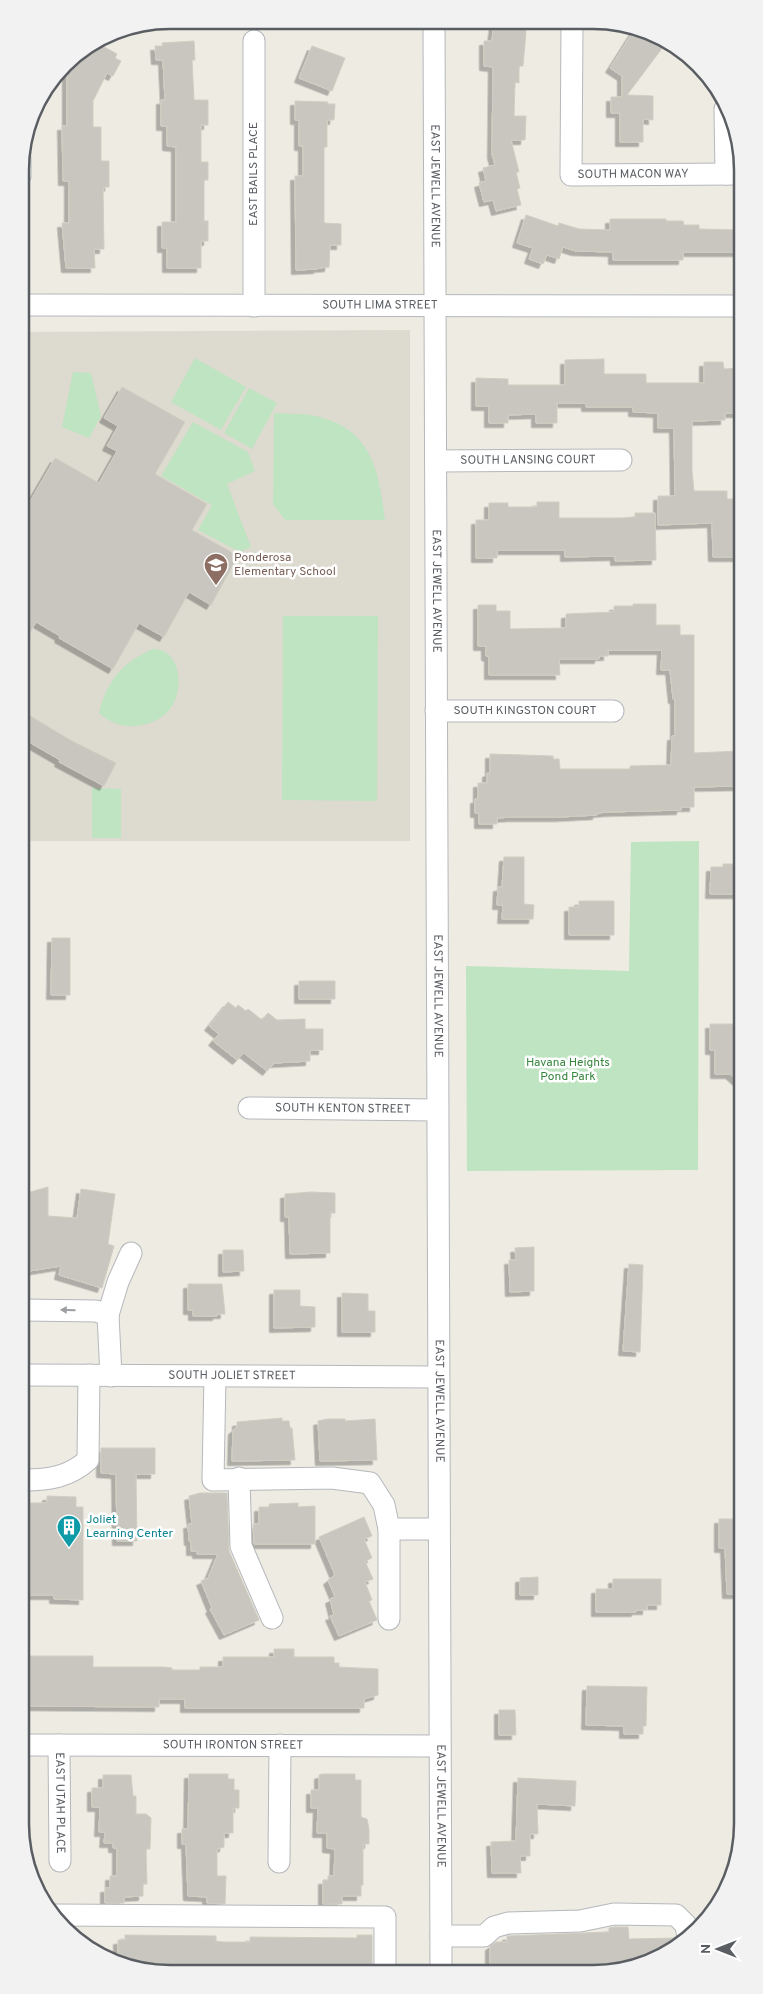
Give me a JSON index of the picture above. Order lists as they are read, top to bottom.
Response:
{
  "streets": {
    "street": [
      "EAST BAILS PLACE",
      "SOUTH MACON WAY",
      "EAST JEWELL AVENUE",
      "SOUTH LIMA STREET",
      "SOUTH LANSING COURT",
      "SOUTH KINGSTON COURT",
      "SOUTH KENTON STREET",
      "SOUTH JOLIET STREET",
      "SOUTH IRONTON STREET",
      "EAST UTAH PLACE"
    ]
  },
  "crossings": [
    ["EAST BAILS PLACE", "SOUTH LIMA STREET"],
    ["EAST JEWELL AVENUE", "SOUTH LIMA STREET"],
    ["EAST JEWELL AVENUE", "SOUTH LANSING COURT"],
    ["EAST JEWELL AVENUE", "SOUTH KINGSTON COURT"],
    ["EAST JEWELL AVENUE", "SOUTH KENTON STREET"],
    ["EAST JEWELL AVENUE", "SOUTH JOLIET STREET"],
    ["EAST JEWELL AVENUE", "SOUTH IRONTON STREET"],
    ["SOUTH IRONTON STREET", "EAST UTAH PLACE"]
  ],
  "parks": ["Havana Heights Pond Park"],
  "places": {
    "school or university": ["Ponderosa Elementary School"],
    "building": ["Joliet Learning Center"]
  },
  "north": "left"
}
